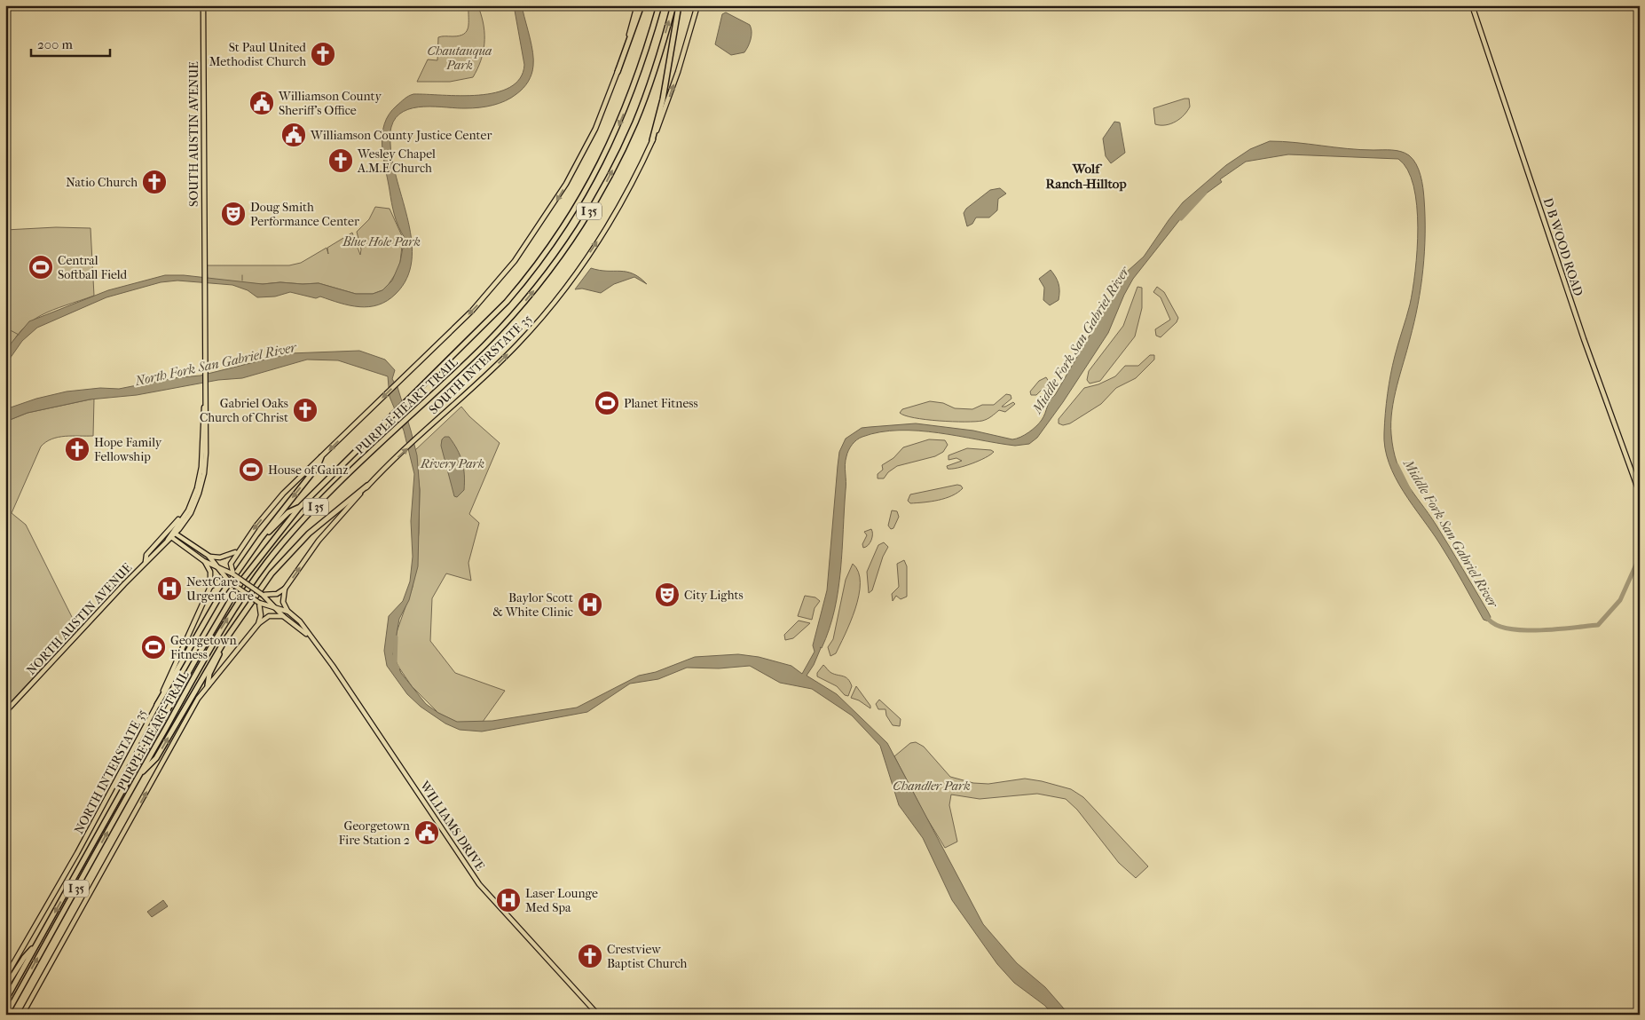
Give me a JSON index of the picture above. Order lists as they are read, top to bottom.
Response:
{
  "streets": {
    "highway": ["I 35", "PURPLE HEART TRAIL"],
    "main road": [
      "SOUTH AUSTIN AVENUE",
      "D B WOOD ROAD",
      "SOUTH INTERSTATE 35",
      "NORTH AUSTIN AVENUE",
      "NORTH INTERSTATE 35",
      "WILLIAMS DRIVE"
    ]
  },
  "crossings": [
    ["SOUTH AUSTIN AVENUE", "NORTH AUSTIN AVENUE"],
    ["NORTH AUSTIN AVENUE", "WILLIAMS DRIVE"]
  ],
  "one_way": ["SOUTH INTERSTATE 35"],
  "districts": ["Wolf Ranch-Hilltop"],
  "water": ["Middle Fork San Gabriel River", "North Fork San Gabriel River"],
  "parks": [
    "Chautauqua Park",
    "Blue Hole Park",
    "Rivery Park",
    "Chandler Park"
  ],
  "places": {
    "church": [
      "St Paul United Methodist Church",
      "Wesley Chapel A.M.E Church",
      "Natio Church",
      "Gabriel Oaks Church of Christ",
      "Hope Family Fellowship",
      "Crestview Baptist Church"
    ],
    "public building": ["Williamson County Sheriff's Office", "Williamson County Justice Center", "Georgetown Fire Station 2"],
    "theatre": ["Doug Smith Performance Center", "City Lights"],
    "sports": [
      "Central Softball Field",
      "Planet Fitness",
      "House of Gainz",
      "Georgetown Fitness"
    ],
    "hospital": ["NextCare Urgent Care", "Baylor Scott & White Clinic", "Laser Lounge Med Spa"]
  },
  "scale_bar": "200 m"
}
